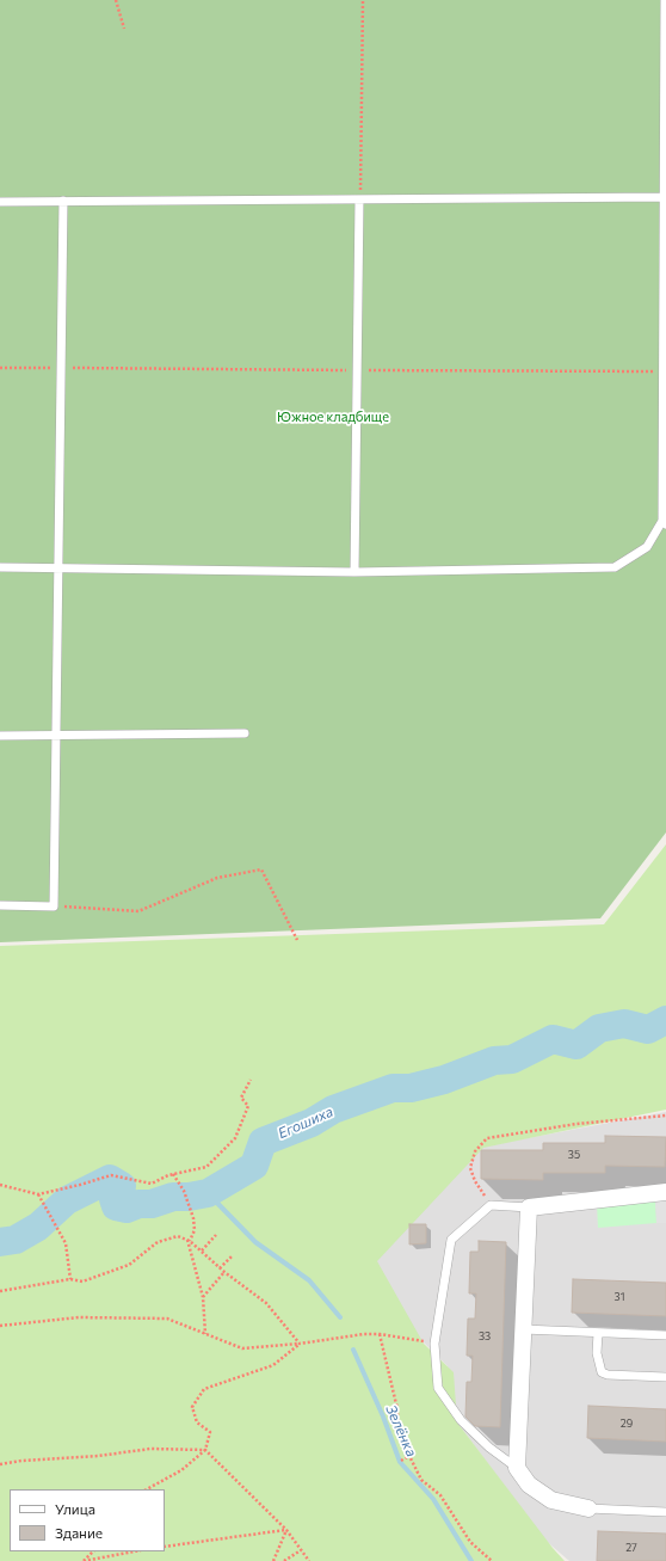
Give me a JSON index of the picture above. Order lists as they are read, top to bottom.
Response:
{
  "water": ["Егошиха", "Зелёнка"],
  "parks": ["Южное кладбище"],
  "house_numbers": [
    "35",
    "31",
    "33",
    "29",
    "27"
  ],
  "legend": ["Улица", "Здание"]
}
